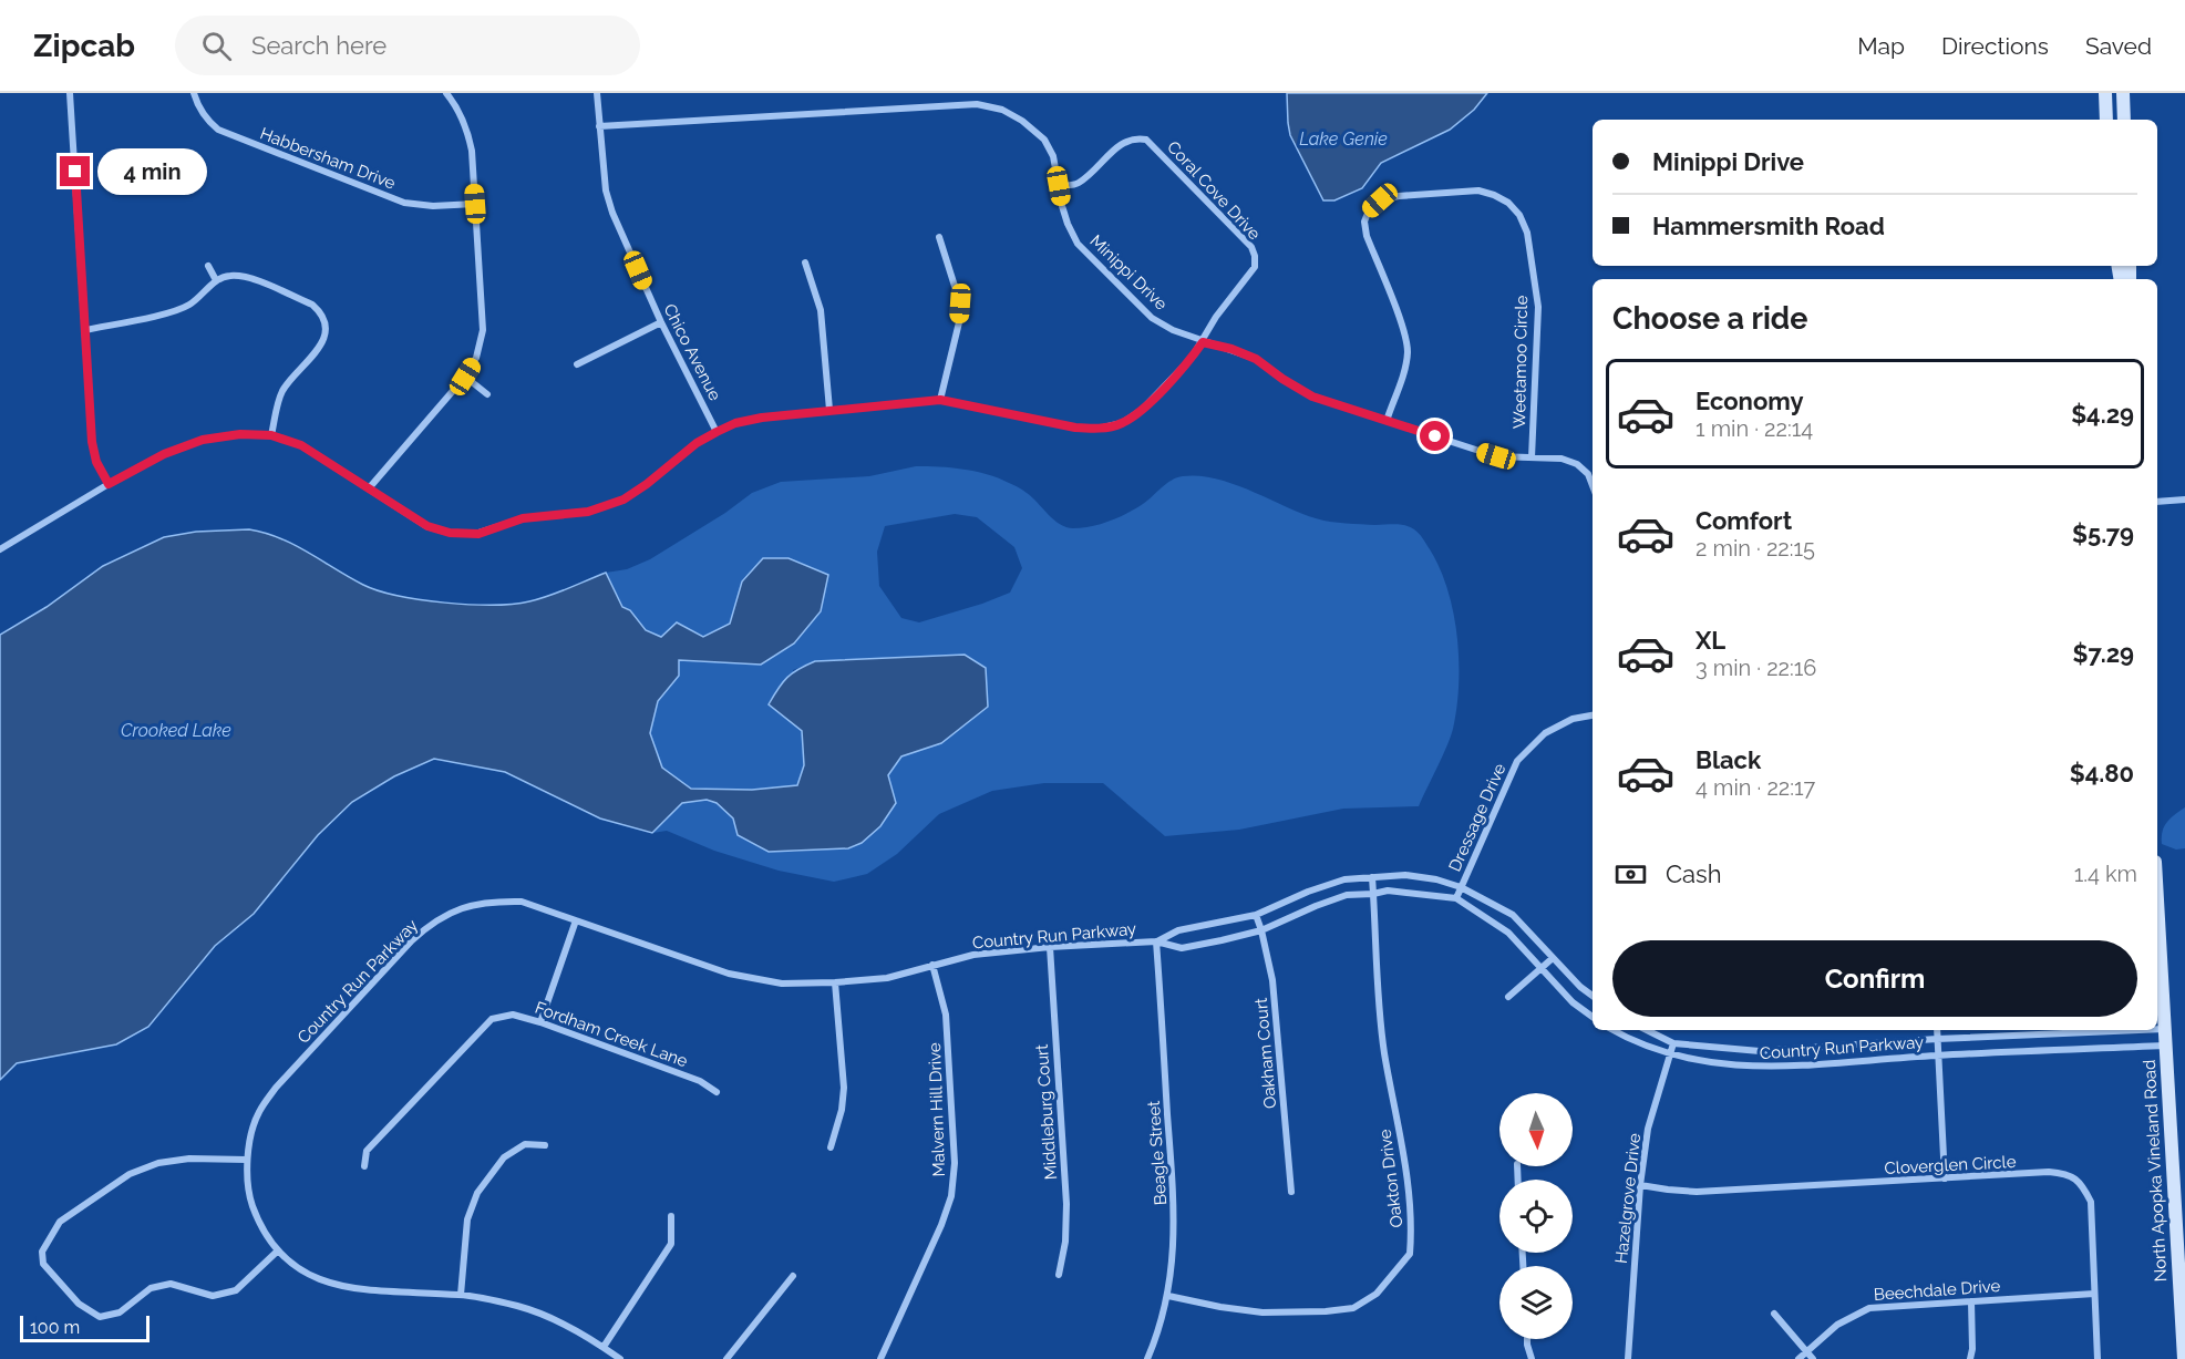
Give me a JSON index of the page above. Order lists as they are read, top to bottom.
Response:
{
  "streets": {
    "main road": ["North Apopka Vineland Road"],
    "street": [
      "Habbersham Drive",
      "Coral Cove Drive",
      "Minippi Drive",
      "Chico Avenue",
      "Weetamoo Circle",
      "Dressage Drive",
      "Country Run Parkway",
      "Fordham Creek Lane",
      "Oakham Court",
      "Malvern Hill Drive",
      "Middleburg Court",
      "Beagle Street",
      "Cloverglen Circle",
      "Oakton Drive",
      "Hazelgrove Drive",
      "Beechdale Drive"
    ]
  },
  "crossings": [
    ["Coral Cove Drive", "Minippi Drive"],
    ["Coral Cove Drive", "Chico Avenue"],
    ["Minippi Drive", "Chico Avenue"],
    ["Minippi Drive", "Weetamoo Circle"],
    ["Dressage Drive", "Country Run Parkway"],
    ["Country Run Parkway", "Oakham Court"],
    ["Country Run Parkway", "Malvern Hill Drive"],
    ["Country Run Parkway", "Middleburg Court"],
    ["Country Run Parkway", "Beagle Street"],
    ["Country Run Parkway", "North Apopka Vineland Road"],
    ["Country Run Parkway", "Oakton Drive"],
    ["Country Run Parkway", "Hazelgrove Drive"],
    ["Beagle Street", "Oakton Drive"],
    ["Cloverglen Circle", "Hazelgrove Drive"],
    ["Cloverglen Circle", "Beechdale Drive"]
  ],
  "water": ["Lake Genie", "Crooked Lake"],
  "scale_bar": "100 m",
  "north": "bottom",
  "page": {
    "header": "Zipcab",
    "search": "Search here",
    "nav": ["Map", "Directions", "Saved"],
    "banner": ["Minippi Drive", "Hammersmith Road"],
    "bubble": "4 min",
    "heading": "Choose a ride",
    "list": [
      {
        "name": "Economy",
        "note": "1 min · 22:14",
        "value": "$4.29"
      },
      {
        "name": "Comfort",
        "note": "2 min · 22:15",
        "value": "$5.79"
      },
      {
        "name": "XL",
        "note": "3 min · 22:16",
        "value": "$7.29"
      },
      {
        "name": "Black",
        "note": "4 min · 22:17",
        "value": "$4.80"
      }
    ],
    "pay": ["Cash", "1.4 km"],
    "buttons": "Confirm",
    "scale": "100 m"
  }
}
